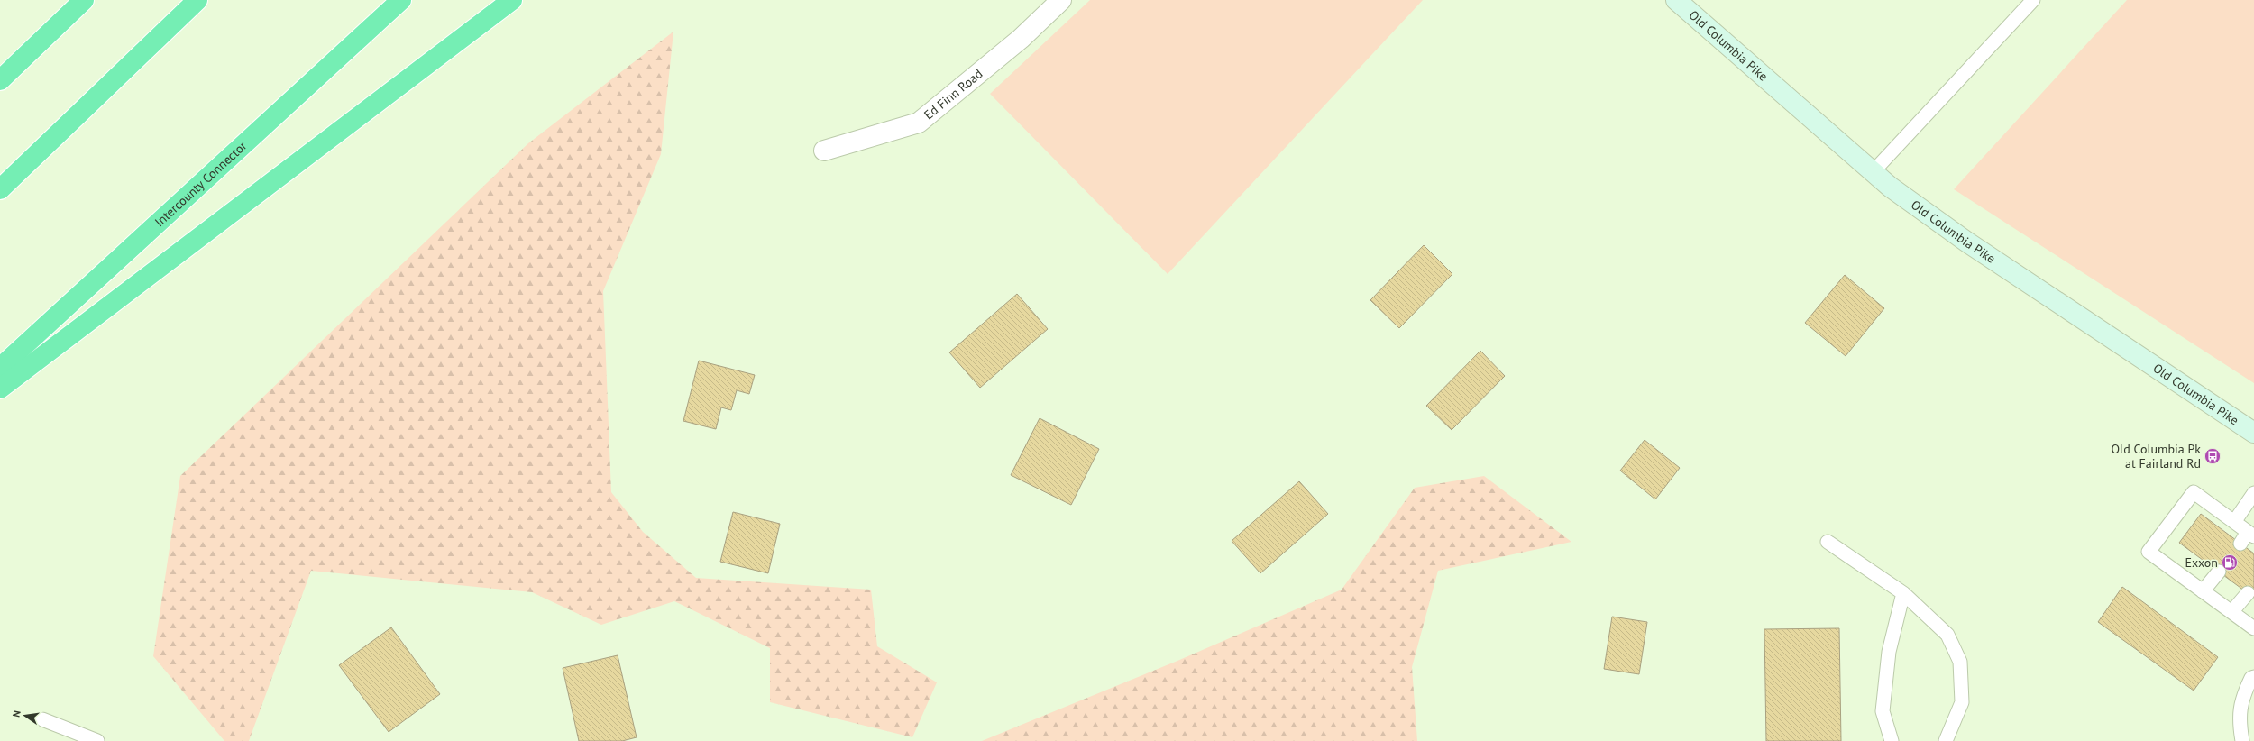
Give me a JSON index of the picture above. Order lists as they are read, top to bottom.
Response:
{
  "streets": {
    "highway": ["Intercounty Connector"],
    "main road": ["Old Columbia Pike"],
    "street": ["Ed Finn Road"]
  },
  "places": {
    "bus stop": ["Old Columbia Pk at Fairland Rd"],
    "fuel station": ["Exxon"]
  },
  "north": "left"
}
